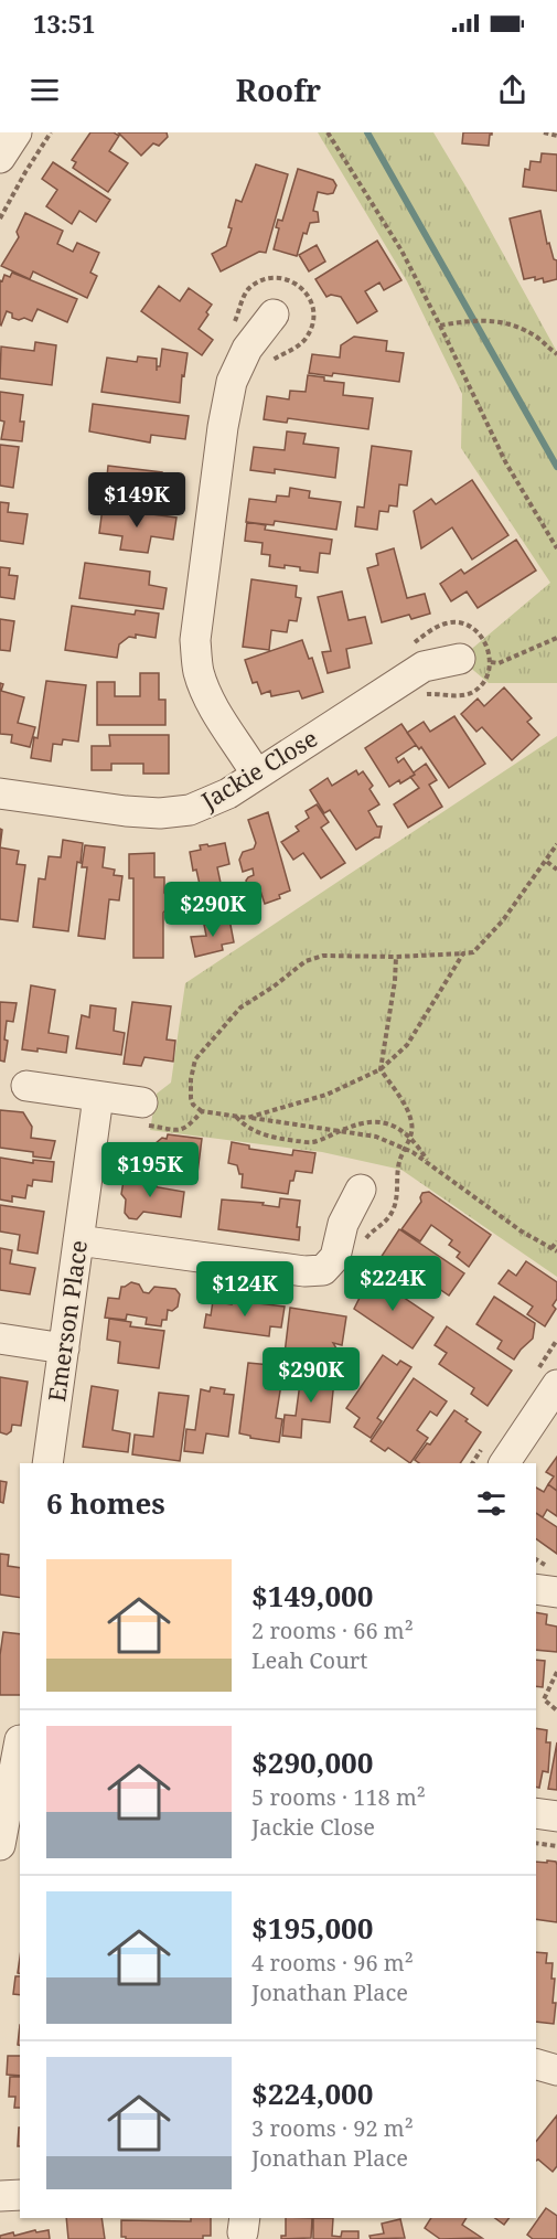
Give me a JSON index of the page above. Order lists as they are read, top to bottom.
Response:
{
  "streets": {
    "street": ["Jackie Close", "Emerson Place"]
  },
  "page": {
    "status": "13:51",
    "header": "Roofr",
    "price": [
      "$149K",
      "$290K",
      "$195K",
      "$224K",
      "$124K",
      "$290K"
    ],
    "heading": "6 homes",
    "list": [
      {
        "name": "$149,000",
        "note": "2 rooms · 66 m² · Leah Court"
      },
      {
        "name": "$290,000",
        "note": "5 rooms · 118 m² · Jackie Close"
      },
      {
        "name": "$195,000",
        "note": "4 rooms · 96 m² · Jonathan Place"
      },
      {
        "name": "$224,000",
        "note": "3 rooms · 92 m² · Jonathan Place"
      }
    ]
  }
}
